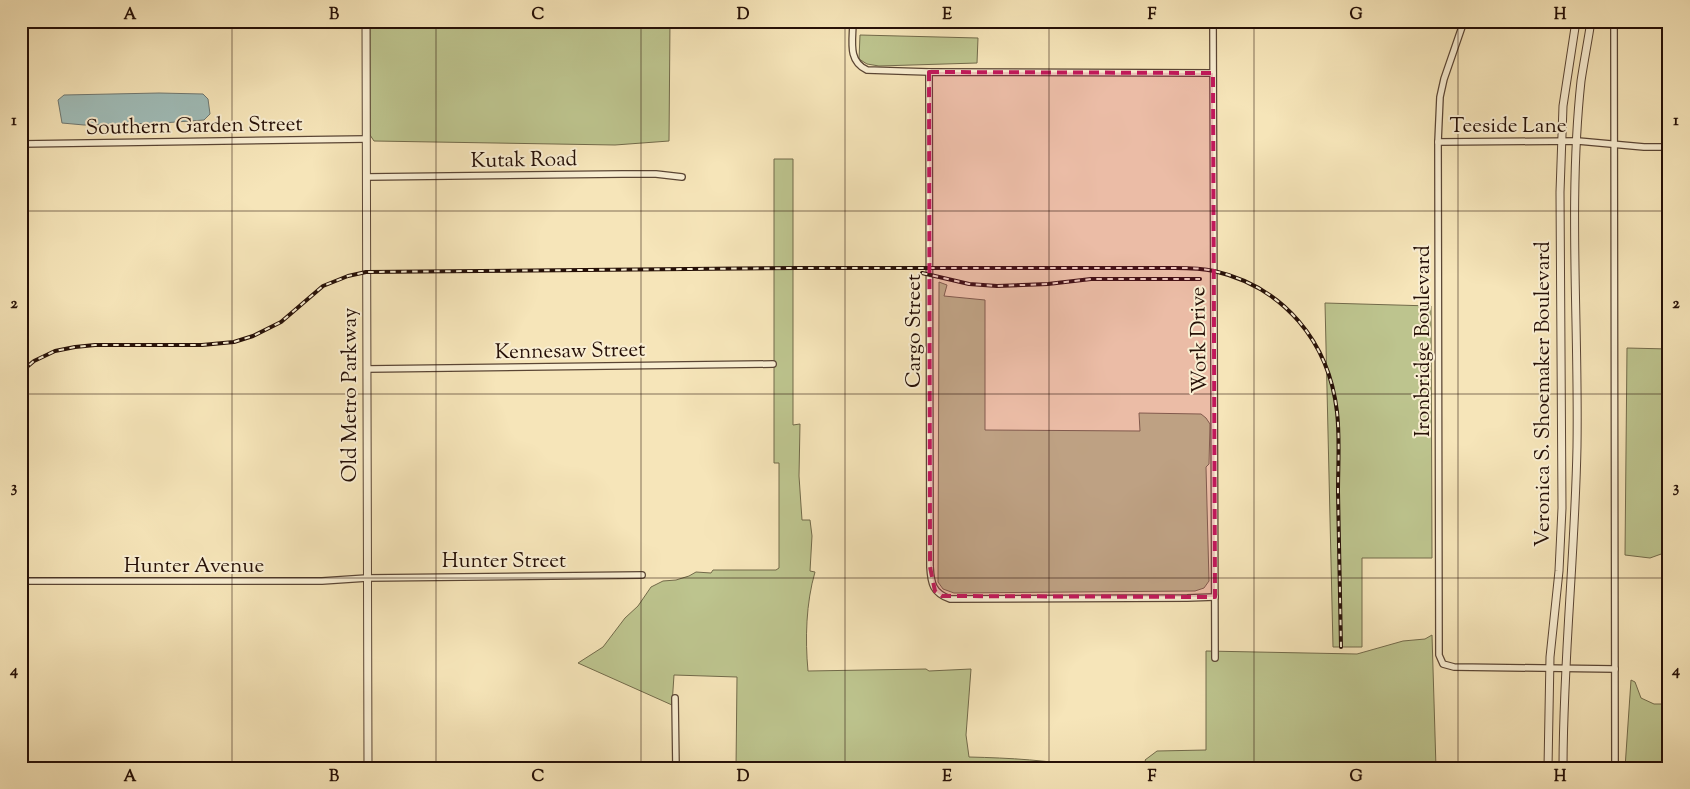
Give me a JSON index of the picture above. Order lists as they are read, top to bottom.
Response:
{
  "streets": {
    "street": [
      "Southern Garden Street",
      "Teeside Lane",
      "Kutak Road",
      "Cargo Street",
      "Work Drive",
      "Ironbridge Boulevard",
      "Kennesaw Street",
      "Veronica S. Shoemaker Boulevard",
      "Old Metro Parkway",
      "Hunter Street",
      "Hunter Avenue"
    ]
  },
  "crossings": [
    ["Southern Garden Street", "Old Metro Parkway"],
    ["Teeside Lane", "Ironbridge Boulevard"],
    ["Teeside Lane", "Veronica S. Shoemaker Boulevard"],
    ["Kutak Road", "Old Metro Parkway"],
    ["Cargo Street", "Work Drive"],
    ["Ironbridge Boulevard", "Veronica S. Shoemaker Boulevard"],
    ["Kennesaw Street", "Old Metro Parkway"],
    ["Old Metro Parkway", "Hunter Street"],
    ["Old Metro Parkway", "Hunter Avenue"],
    ["Hunter Street", "Hunter Avenue"]
  ],
  "grid": {
    "columns": [
      "A",
      "B",
      "C",
      "D",
      "E",
      "F",
      "G",
      "H"
    ],
    "rows": [
      "1",
      "2",
      "3",
      "4"
    ]
  }
}
